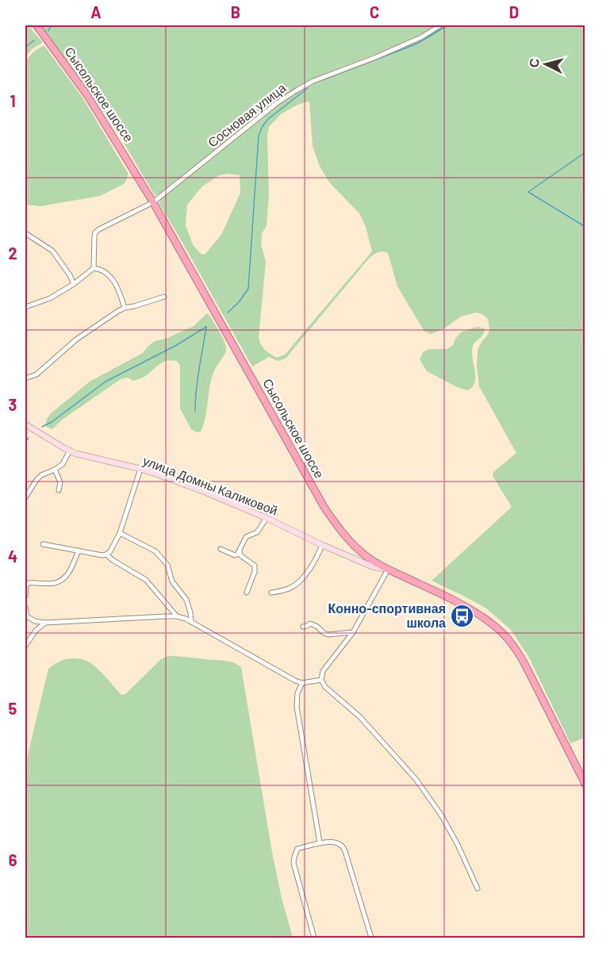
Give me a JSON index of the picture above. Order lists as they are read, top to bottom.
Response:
{
  "streets": {
    "highway": ["Сысольское шоссе"],
    "main road": ["улица Домны Каликовой"],
    "street": ["Сосновая улица"]
  },
  "crossings": [
    ["Сысольское шоссе", "Сосновая улица"],
    ["Сысольское шоссе", "улица Домны Каликовой"]
  ],
  "places": {
    "bus stop": ["Конно-спортивная школа"]
  },
  "north": "left",
  "grid": {
    "columns": [
      "A",
      "B",
      "C",
      "D"
    ],
    "rows": [
      "1",
      "2",
      "3",
      "4",
      "5",
      "6"
    ]
  }
}
